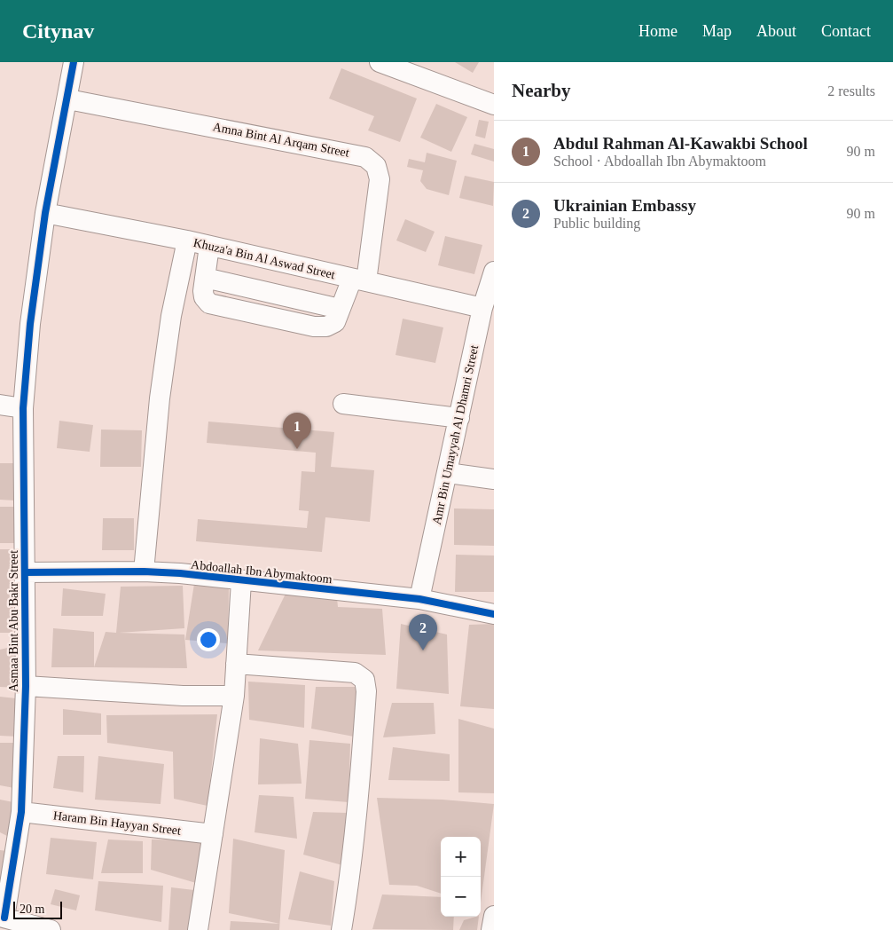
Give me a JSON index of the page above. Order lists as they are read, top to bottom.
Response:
{
  "streets": {
    "street": [
      "Amna Bint Al Arqam Street",
      "Khuza'a Bin Al Aswad Street",
      "Amr Bin Umayyah Al Dhamri Street",
      "Abdoallah Ibn Abymaktoom",
      "Asmaa Bint Abu Bakr Street",
      "Haram Bin Hayyan Street"
    ]
  },
  "crossings": [
    ["Amna Bint Al Arqam Street", "Khuza'a Bin Al Aswad Street"],
    ["Amna Bint Al Arqam Street", "Asmaa Bint Abu Bakr Street"],
    ["Khuza'a Bin Al Aswad Street", "Amr Bin Umayyah Al Dhamri Street"],
    ["Khuza'a Bin Al Aswad Street", "Asmaa Bint Abu Bakr Street"],
    ["Amr Bin Umayyah Al Dhamri Street", "Abdoallah Ibn Abymaktoom"],
    ["Abdoallah Ibn Abymaktoom", "Asmaa Bint Abu Bakr Street"],
    ["Asmaa Bint Abu Bakr Street", "Haram Bin Hayyan Street"]
  ],
  "scale_bar": "20 m",
  "page": {
    "header": "Citynav",
    "nav": [
      "Home",
      "Map",
      "About",
      "Contact"
    ],
    "heading": ["Nearby", "2 results"],
    "list": [
      {
        "mark": "1",
        "name": "Abdul Rahman Al-Kawakbi School",
        "note": "School · Abdoallah Ibn Abymaktoom",
        "value": "90 m"
      },
      {
        "mark": "2",
        "name": "Ukrainian Embassy",
        "note": "Public building",
        "value": "90 m"
      }
    ],
    "pins": ["1", "2"],
    "map_buttons": ["+", "−"],
    "scale": "20 m"
  }
}
